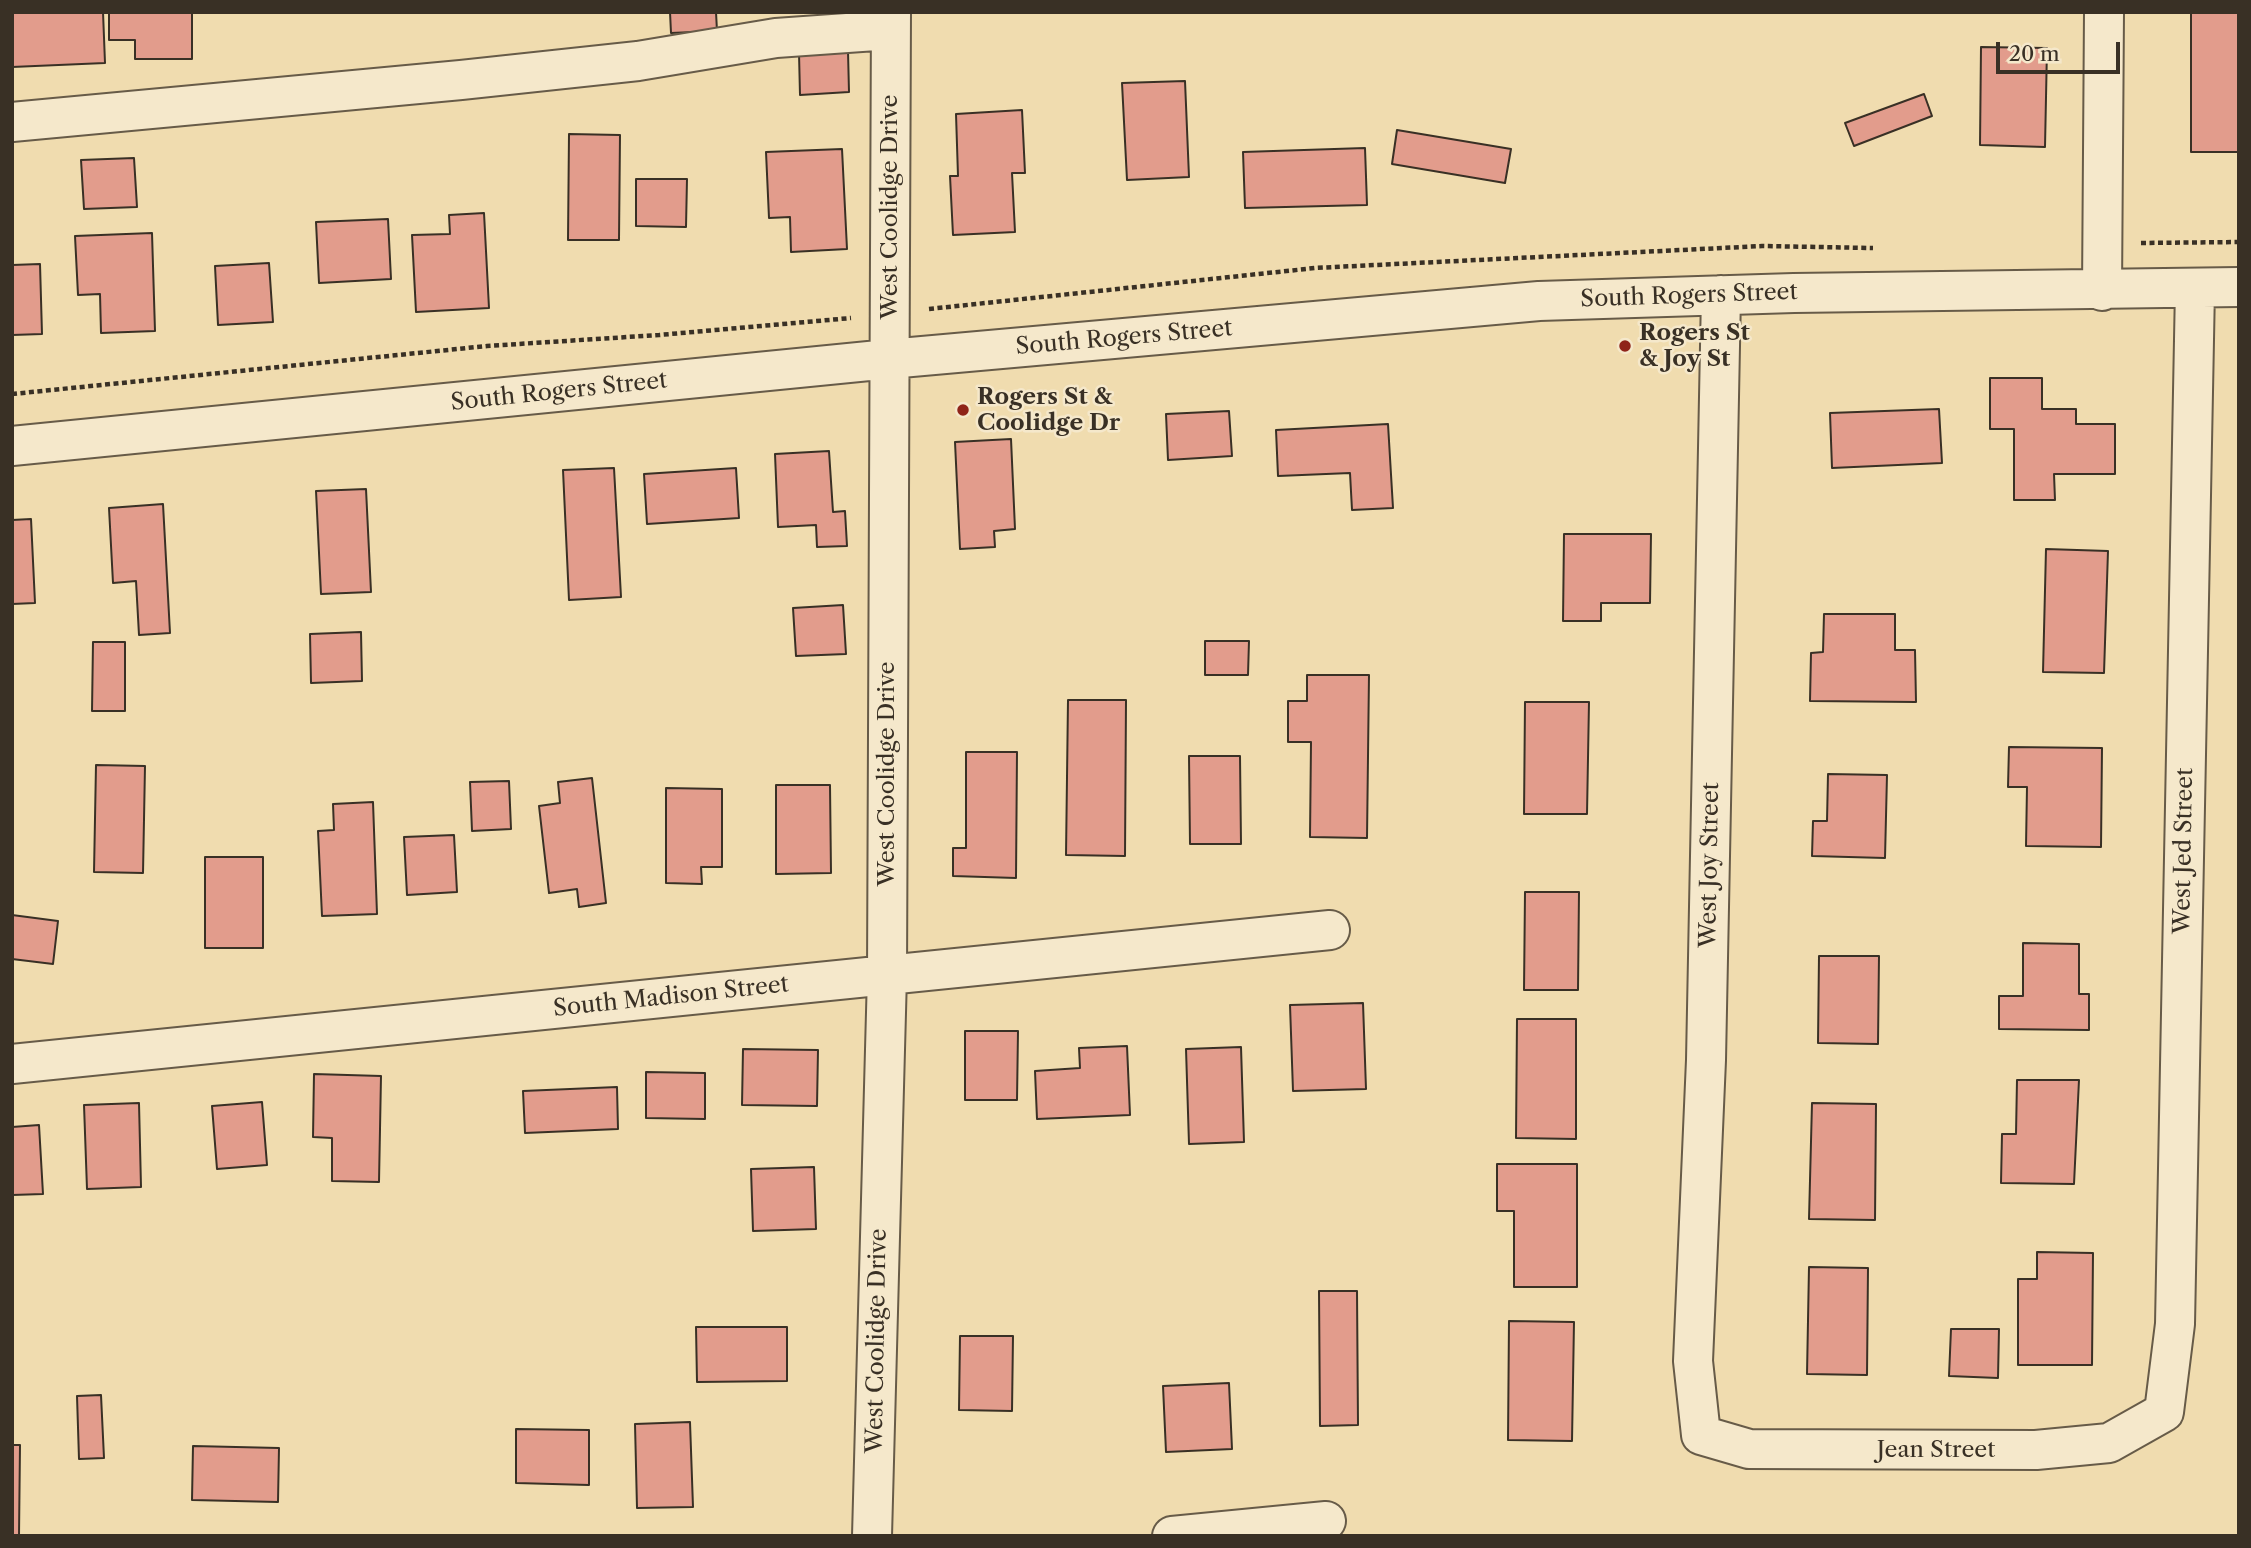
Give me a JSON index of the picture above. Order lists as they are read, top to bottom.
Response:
{
  "streets": {
    "street": [
      "West Coolidge Drive",
      "South Rogers Street",
      "West Jed Street",
      "West Joy Street",
      "South Madison Street",
      "Jean Street"
    ]
  },
  "crossings": [
    ["West Coolidge Drive", "South Rogers Street"],
    ["West Coolidge Drive", "South Madison Street"],
    ["South Rogers Street", "West Jed Street"],
    ["South Rogers Street", "West Joy Street"],
    ["West Jed Street", "Jean Street"],
    ["West Joy Street", "Jean Street"]
  ],
  "places": ["Rogers St & Joy St", "Rogers St & Coolidge Dr"],
  "scale_bar": "20 m"
}
